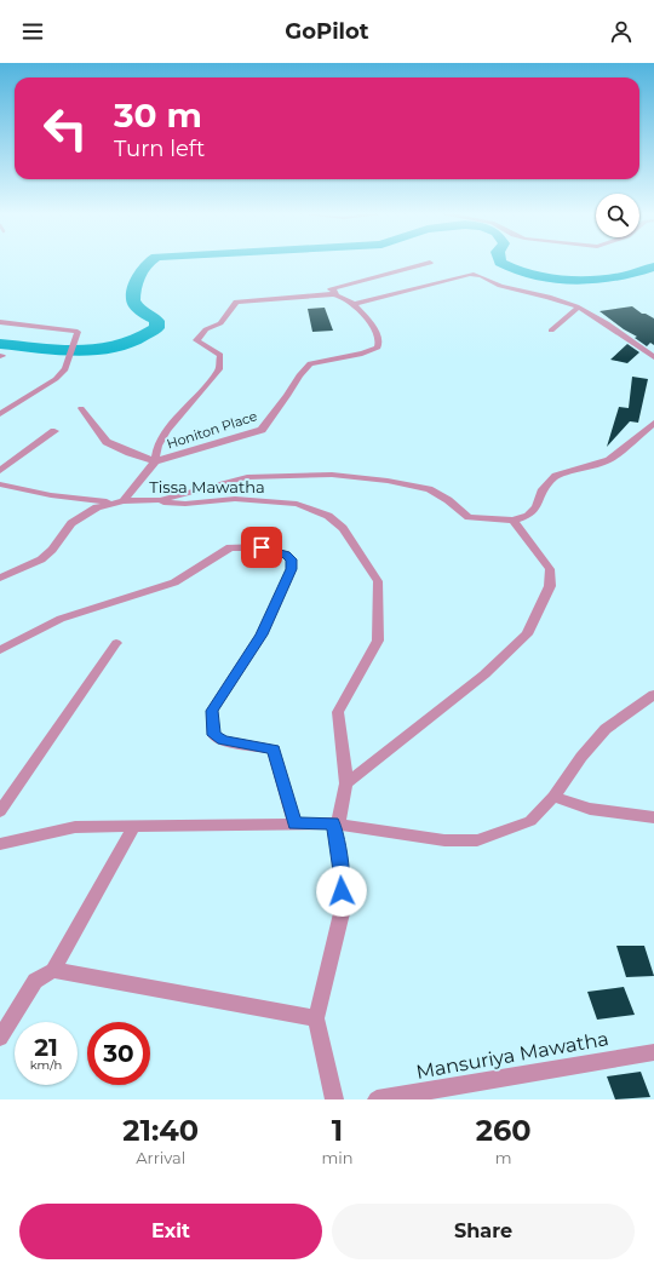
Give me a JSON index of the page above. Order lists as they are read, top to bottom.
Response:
{
  "streets": {
    "street": ["Honiton Place", "Tissa Mawatha", "Mansuriya Mawatha"]
  },
  "crossings": [
    ["Honiton Place", "Tissa Mawatha"]
  ],
  "page": {
    "header": "GoPilot",
    "turn": ["30 m", "Turn left"],
    "speed": "21 km/h",
    "limit": "30",
    "eta": [
      "21:40",
      "Arrival",
      "1",
      "min",
      "260",
      "m"
    ],
    "buttons": ["Exit", "Share"]
  }
}
